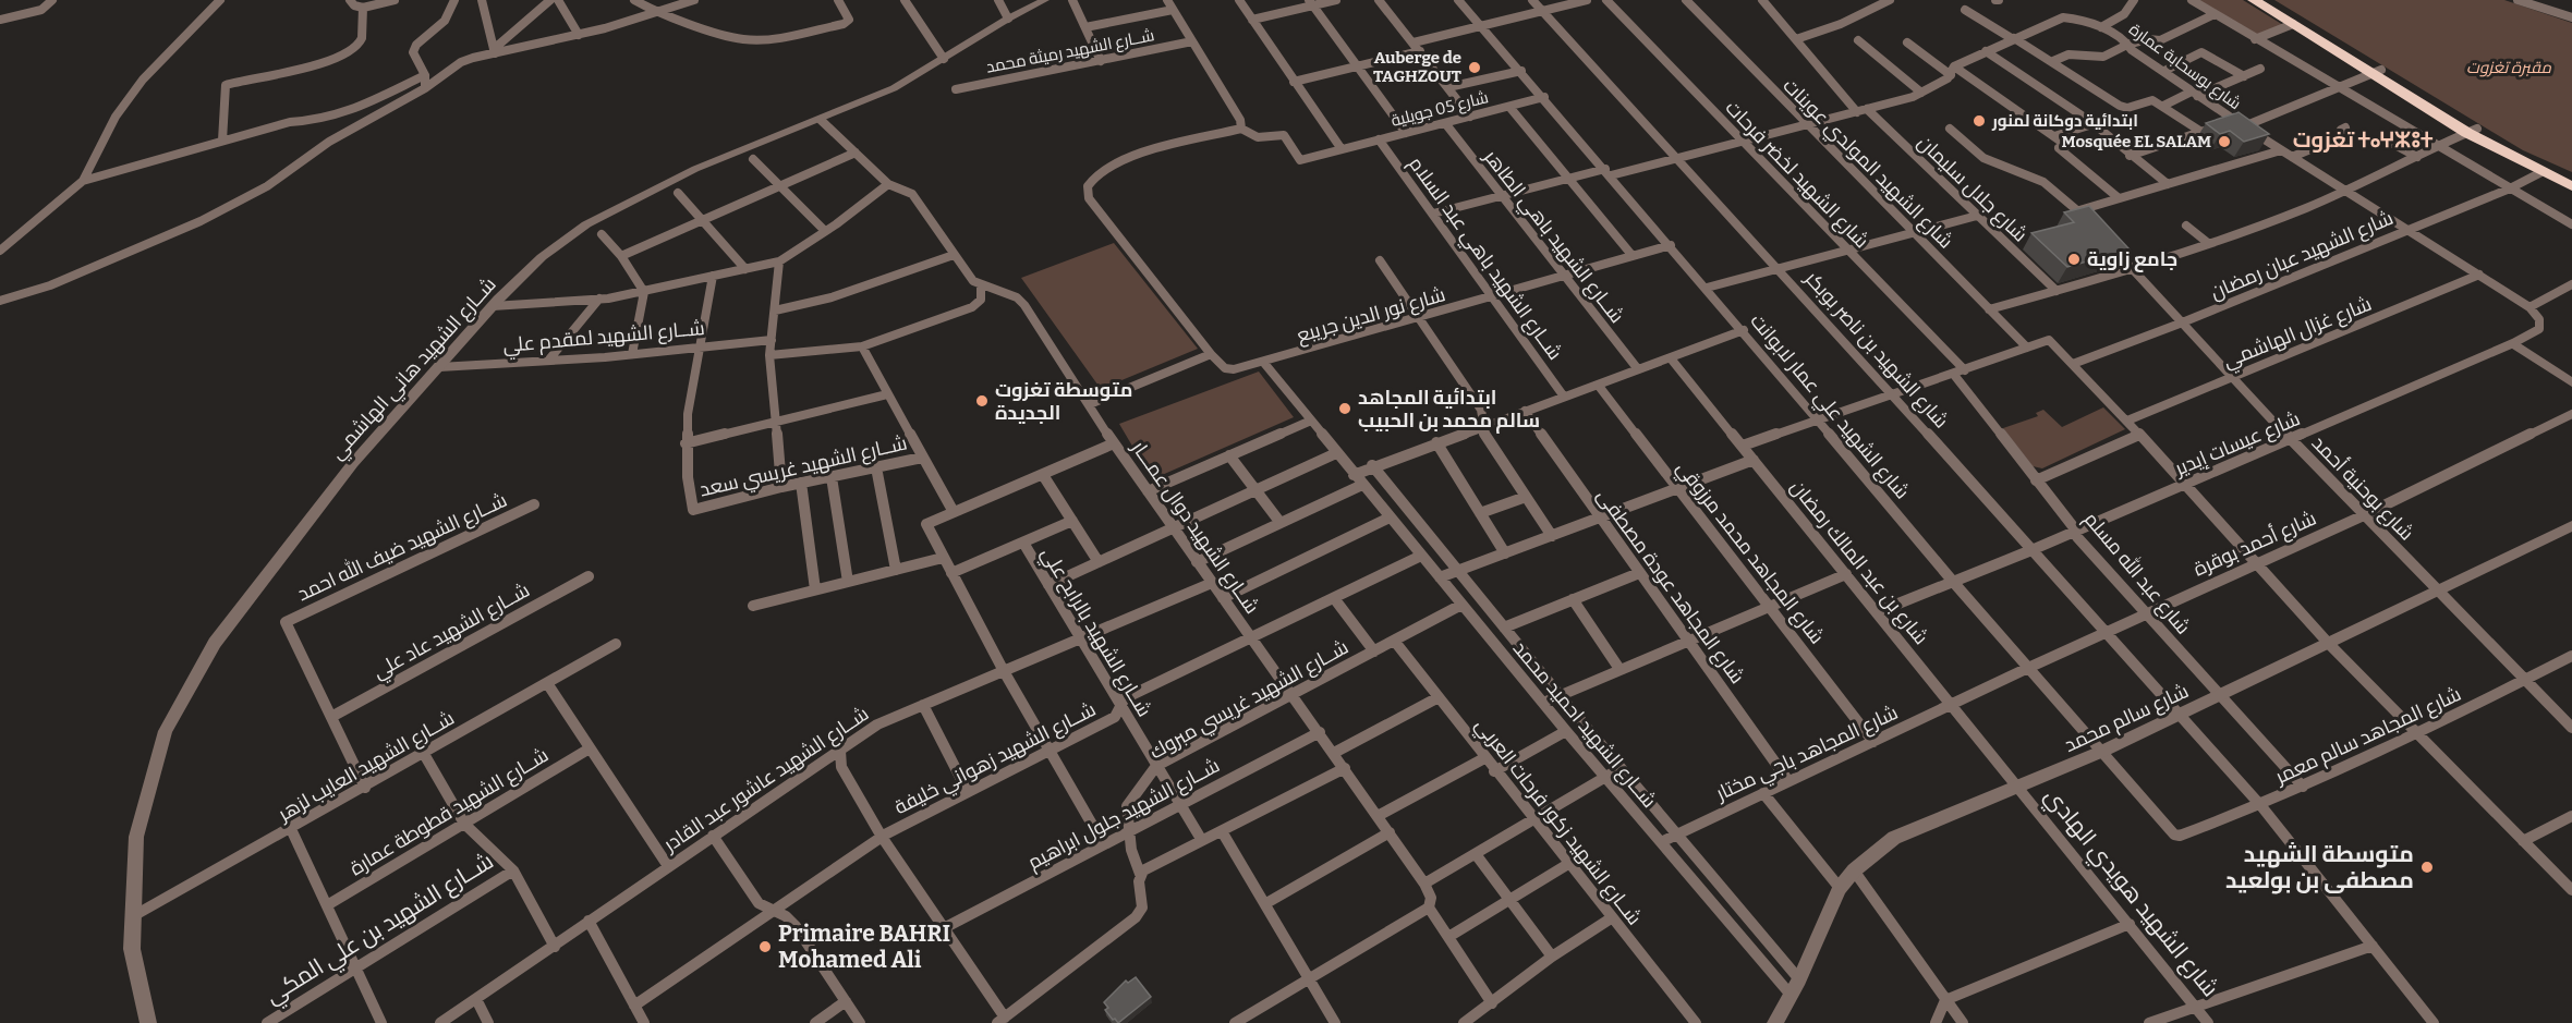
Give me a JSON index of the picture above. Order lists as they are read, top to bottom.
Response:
{
  "streets": {
    "street": [
      "شــارع الشهيد رميثة محمد",
      "شارع بوسحابة عمارة",
      "شارع 05 جويلية",
      "شارع الشهيد المولدي عوينات",
      "شارع الشهيد لخضر فرحات",
      "شارع جلال سليمان",
      "شــارع الشهيد باهي الطاهر",
      "شارع الشهيد عبان رمضان",
      "شــارع الشهيد باهي عبد السلام",
      "شارع نور الدين جريبع",
      "شارع غزال الهاشمي",
      "شــارع الشهيد لمقدم علي",
      "شارع الشهيد بن ناصر بوبكر",
      "شــارع الشهيد هاني الهاشمي",
      "شارع الشهيد علي عمار لابوانت",
      "شارع عيسات إيدير",
      "شــارع الشهيد غريسي سعد",
      "شارع بوحنية أحمد",
      "شــارع الشهيد دوال عمـــار",
      "شارع أحمد بوقرة",
      "شــارع الشهيد ضيف الله احمد",
      "شارع المجاهد محمد مرزوقي",
      "شارع بن عبد المالك رمضان",
      "شارع عبد الله مسلم",
      "شارع المجاهد عودة مصطفى",
      "شــارع الشهيد عاد علي",
      "شــارع الشهيد بالرابح علي",
      "شــارع الشهيد غريسي مبروك",
      "شارع سالم محمد",
      "شــارع الشهيد احميد محمد",
      "شارع المجاهد سالم معمر",
      "شارع المجاهد باجي مختار",
      "شــارع الشهيد زهواني خليفة",
      "شــارع الشهيد العايب لزهر",
      "شــارع الشهيد عاشور عبد القادر",
      "شــارع الشهيد قطوطة عمارة",
      "شــارع الشهيد جلول ابراهيم",
      "شــارع الشهيد زكور فرحات العربي",
      "شارع الشهيد هويدي الهادي",
      "شــارع الشهيد بن علي المكي"
    ]
  },
  "crossings": [
    ["شارع بوسحابة عمارة", "شارع الشهيد عبان رمضان"],
    ["شارع بوسحابة عمارة", "شارع غزال الهاشمي"],
    ["شارع بوسحابة عمارة", "شارع عيسات إيدير"],
    ["شارع 05 جويلية", "شــارع الشهيد باهي الطاهر"],
    ["شارع 05 جويلية", "شــارع الشهيد باهي عبد السلام"],
    ["شارع 05 جويلية", "شارع الشهيد علي عمار لابوانت"],
    ["شارع الشهيد لخضر فرحات", "شارع عبد الله مسلم"],
    ["شــارع الشهيد باهي الطاهر", "شارع نور الدين جريبع"],
    ["شارع الشهيد عبان رمضان", "شارع بوحنية أحمد"],
    ["شــارع الشهيد باهي عبد السلام", "شارع نور الدين جريبع"],
    ["شارع نور الدين جريبع", "شارع الشهيد علي عمار لابوانت"],
    ["شارع نور الدين جريبع", "شــارع الشهيد احميد محمد"],
    ["شارع غزال الهاشمي", "شارع بوحنية أحمد"],
    ["شــارع الشهيد لمقدم علي", "شــارع الشهيد هاني الهاشمي"],
    ["شارع الشهيد بن ناصر بوبكر", "شارع عيسات إيدير"],
    ["شارع الشهيد بن ناصر بوبكر", "شارع أحمد بوقرة"],
    ["شارع الشهيد بن ناصر بوبكر", "شارع سالم محمد"],
    ["شارع الشهيد بن ناصر بوبكر", "شارع المجاهد سالم معمر"],
    ["شــارع الشهيد هاني الهاشمي", "شــارع الشهيد دوال عمـــار"],
    ["شــارع الشهيد هاني الهاشمي", "شــارع الشهيد العايب لزهر"],
    ["شارع الشهيد علي عمار لابوانت", "شارع عيسات إيدير"],
    ["شارع الشهيد علي عمار لابوانت", "شارع أحمد بوقرة"],
    ["شارع الشهيد علي عمار لابوانت", "شارع سالم محمد"],
    ["شارع الشهيد علي عمار لابوانت", "شارع المجاهد سالم معمر"],
    ["شارع عيسات إيدير", "شارع بوحنية أحمد"],
    ["شارع عيسات إيدير", "شارع بن عبد المالك رمضان"],
    ["شارع عيسات إيدير", "شارع عبد الله مسلم"],
    ["شارع بوحنية أحمد", "شارع أحمد بوقرة"],
    ["شارع بوحنية أحمد", "شارع سالم محمد"],
    ["شارع بوحنية أحمد", "شارع المجاهد سالم معمر"],
    ["شــارع الشهيد دوال عمـــار", "شــارع الشهيد غريسي مبروك"],
    ["شــارع الشهيد دوال عمـــار", "شــارع الشهيد زهواني خليفة"],
    ["شــارع الشهيد دوال عمـــار", "شــارع الشهيد عاشور عبد القادر"],
    ["شــارع الشهيد دوال عمـــار", "شــارع الشهيد جلول ابراهيم"],
    ["شارع أحمد بوقرة", "شارع بن عبد المالك رمضان"],
    ["شارع أحمد بوقرة", "شارع عبد الله مسلم"],
    ["شارع أحمد بوقرة", "شارع المجاهد باجي مختار"],
    ["شــارع الشهيد ضيف الله احمد", "شــارع الشهيد عاد علي"],
    ["شارع المجاهد محمد مرزوقي", "شارع المجاهد باجي مختار"],
    ["شارع بن عبد المالك رمضان", "شارع سالم محمد"],
    ["شارع بن عبد المالك رمضان", "شارع المجاهد باجي مختار"],
    ["شارع بن عبد المالك رمضان", "شارع الشهيد هويدي الهادي"],
    ["شارع عبد الله مسلم", "شارع سالم محمد"],
    ["شارع عبد الله مسلم", "شارع المجاهد سالم معمر"],
    ["شارع المجاهد عودة مصطفى", "شارع المجاهد باجي مختار"],
    ["شــارع الشهيد بالرابح علي", "شــارع الشهيد غريسي مبروك"],
    ["شــارع الشهيد بالرابح علي", "شــارع الشهيد زهواني خليفة"],
    ["شــارع الشهيد بالرابح علي", "شــارع الشهيد عاشور عبد القادر"],
    ["شــارع الشهيد بالرابح علي", "شــارع الشهيد جلول ابراهيم"],
    ["شــارع الشهيد غريسي مبروك", "شــارع الشهيد احميد محمد"],
    ["شــارع الشهيد غريسي مبروك", "شــارع الشهيد جلول ابراهيم"],
    ["شــارع الشهيد غريسي مبروك", "شــارع الشهيد زكور فرحات العربي"],
    ["شارع سالم محمد", "شــارع الشهيد احميد محمد"],
    ["شارع سالم محمد", "شارع الشهيد هويدي الهادي"],
    ["شــارع الشهيد احميد محمد", "شارع المجاهد باجي مختار"],
    ["شــارع الشهيد احميد محمد", "شــارع الشهيد زهواني خليفة"]
  ],
  "districts": ["تغزوت ⵜⴰⵖⵣⵓⵜ"],
  "parks": ["مقبرة تغزوت"],
  "places": [
    "Auberge de TAGHZOUT",
    "ابتدائية دوكانة لمنور",
    "Mosquée EL SALAM",
    "جامع زاوية",
    "متوسطة تغزوت الجديدة",
    "ابتدائية المجاهد سالم محمد بن الحبيب",
    "متوسطة الشهيد مصطفى بن بولعيد",
    "Primaire BAHRI Mohamed Ali"
  ]
}
